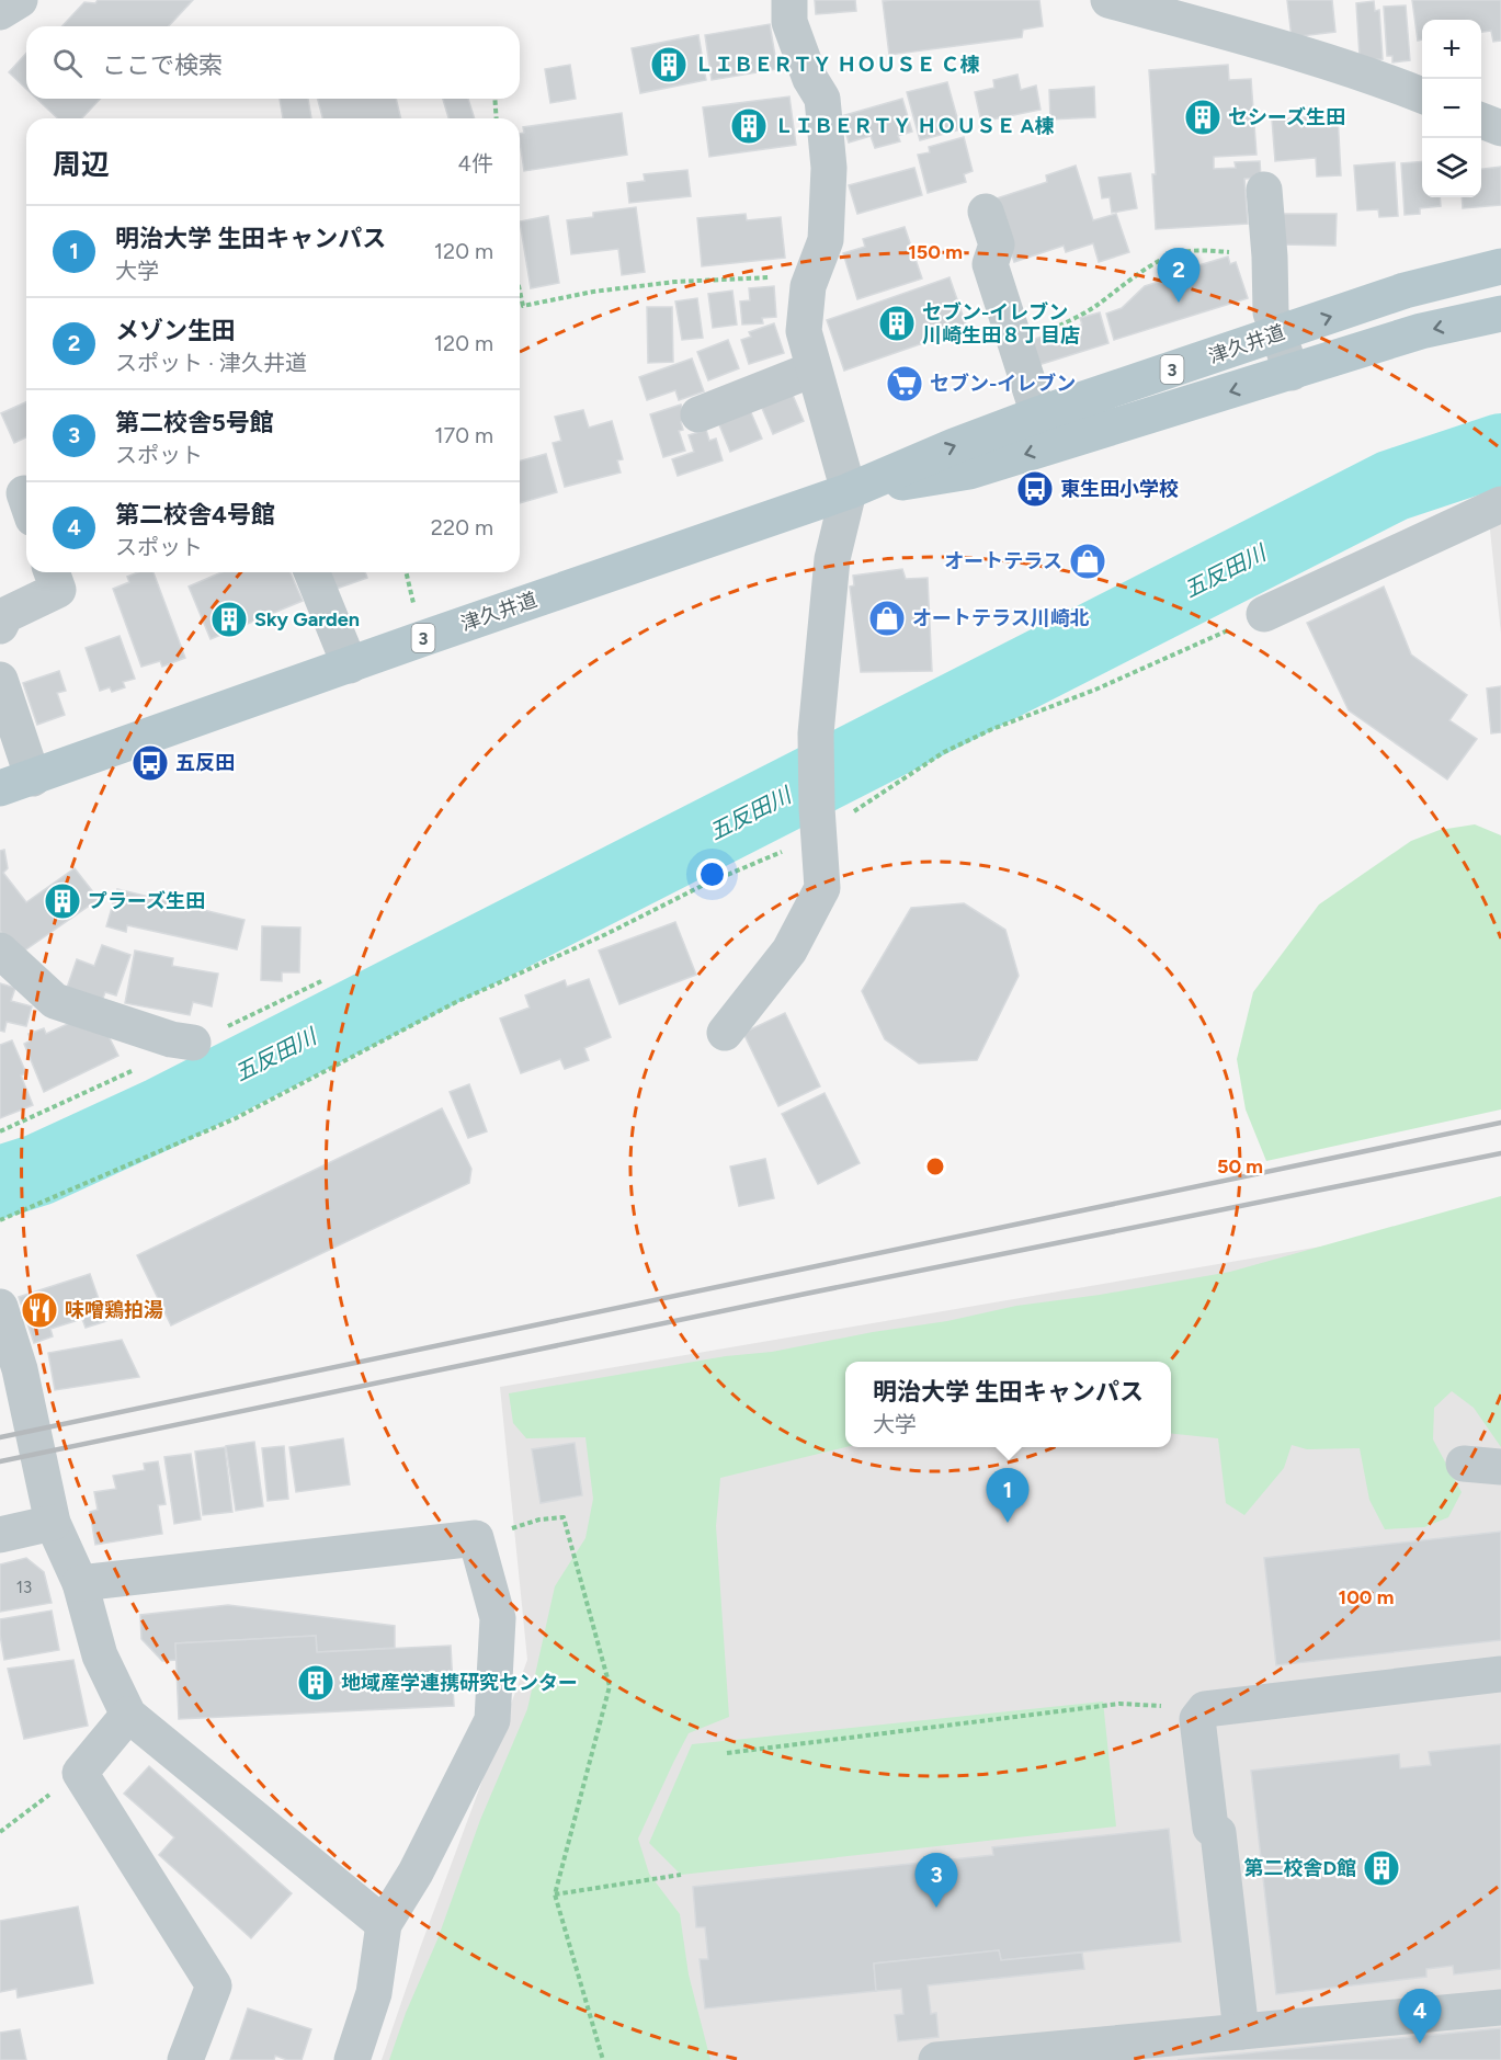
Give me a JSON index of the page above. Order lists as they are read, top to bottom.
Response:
{
  "streets": {
    "main road": ["津久井道", "3"]
  },
  "water": ["五反田川"],
  "places": {
    "building": [
      "ＬＩＢＥＲＴＹ ＨＯＵＳＥ Ｃ棟",
      "セシーズ生田",
      "ＬＩＢＥＲＴＹ ＨＯＵＳＥ A棟",
      "セブン-イレブン 川崎生田８丁目店",
      "Sky Garden",
      "プラーズ生田",
      "地域産学連携研究センター",
      "第二校舎D館"
    ],
    "supermarket": ["セブン-イレブン"],
    "bus stop": ["東生田小学校", "五反田"],
    "shop": ["オートテラス", "オートテラス川崎北"],
    "restaurant": ["味噌鶏拍湯"]
  },
  "house_numbers": ["13"],
  "page": {
    "map_buttons": ["+", "−"],
    "search": "ここで検索",
    "heading": ["周辺", "4件"],
    "list": [
      {
        "mark": "1",
        "name": "明治大学 生田キャンパス",
        "note": "大学",
        "value": "120 m"
      },
      {
        "mark": "2",
        "name": "メゾン生田",
        "note": "スポット · 津久井道",
        "value": "120 m"
      },
      {
        "mark": "3",
        "name": "第二校舎5号館",
        "note": "スポット",
        "value": "170 m"
      },
      {
        "mark": "4",
        "name": "第二校舎4号館",
        "note": "スポット",
        "value": "220 m"
      }
    ],
    "pins": [
      "2",
      "1",
      "3",
      "4"
    ],
    "popup": ["明治大学 生田キャンパス", "大学"]
  },
  "rings": ["150 m", "50 m", "100 m"]
}
